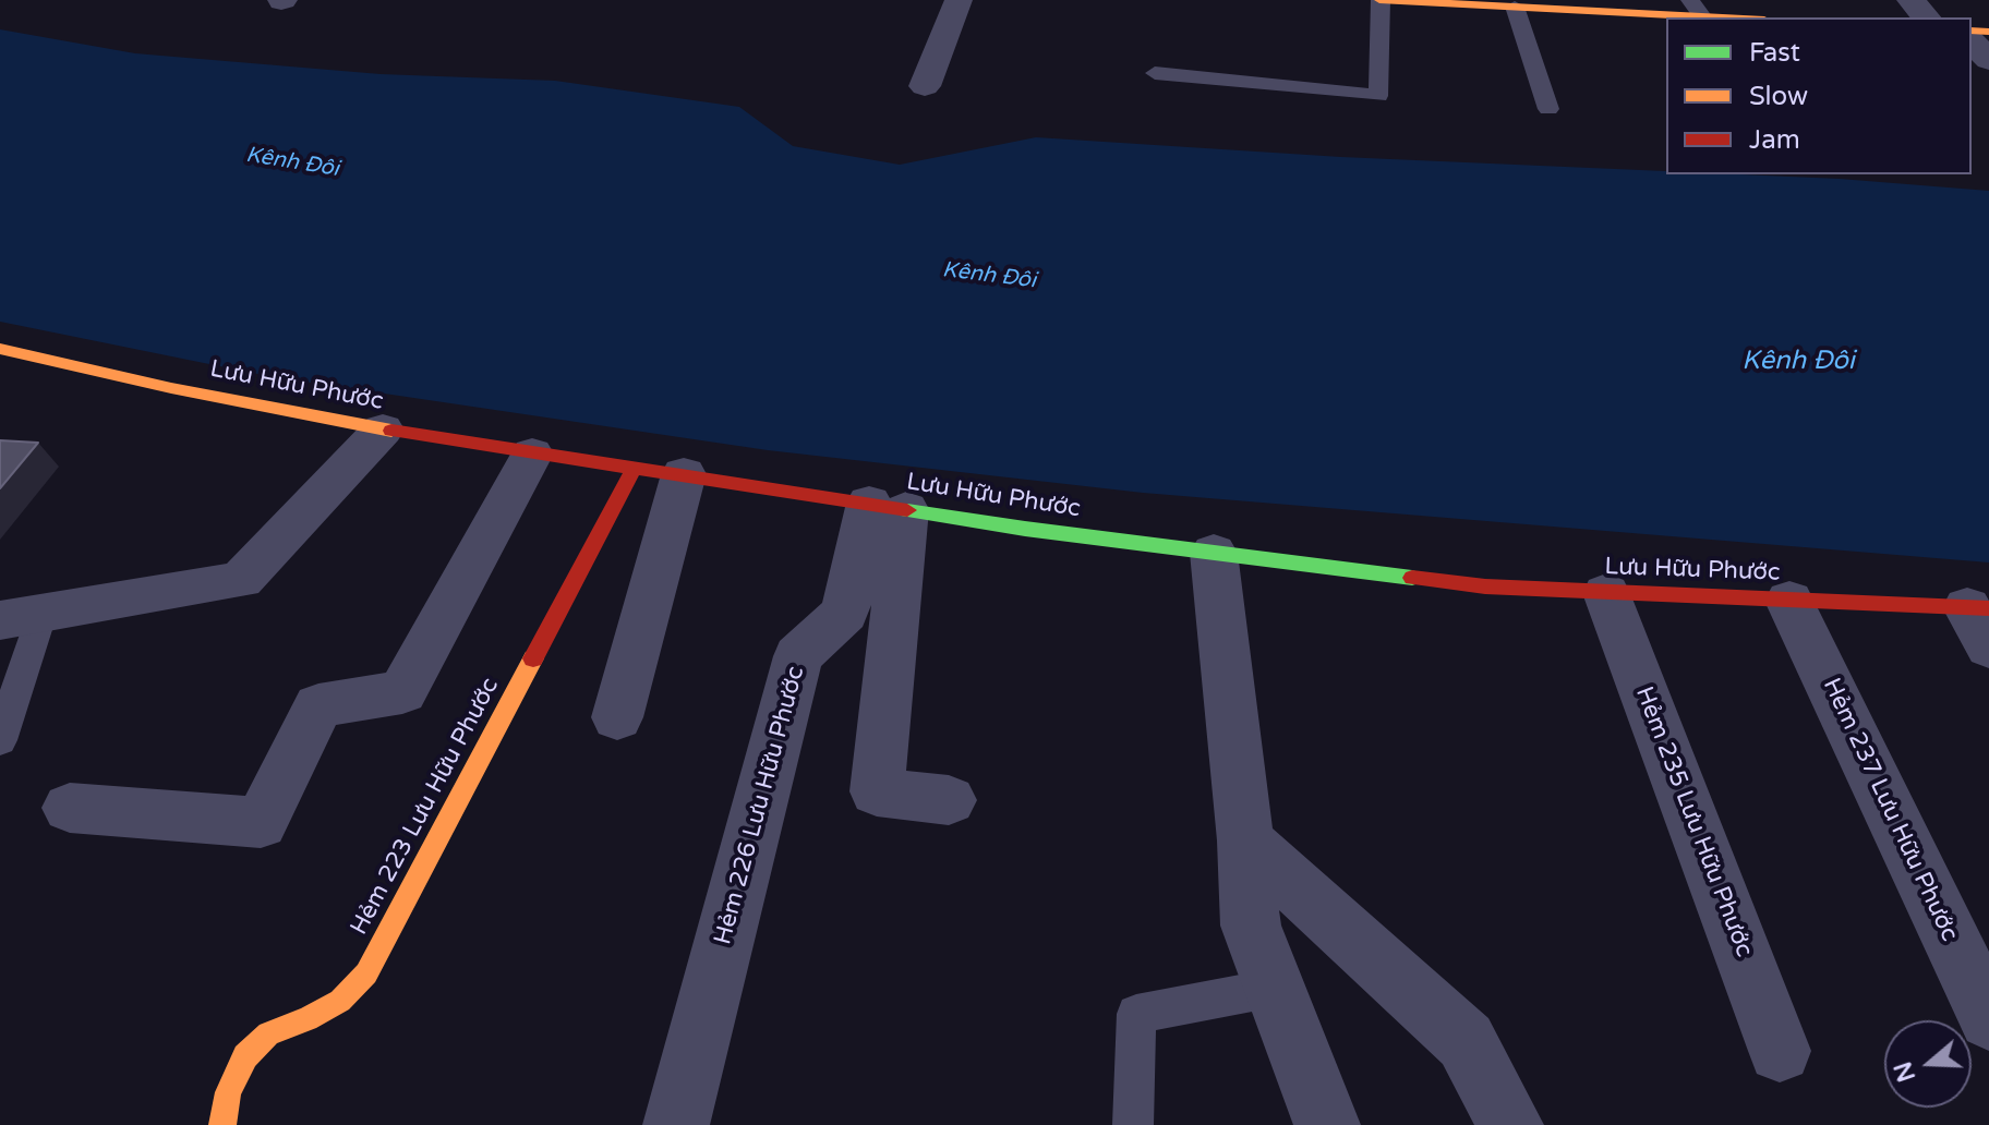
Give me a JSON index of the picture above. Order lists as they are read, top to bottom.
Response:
{
  "streets": {
    "street": [
      "Lưu Hữu Phước",
      "Hẻm 226 Lưu Hữu Phước",
      "Hẻm 223 Lưu Hữu Phước",
      "Hẻm 237 Lưu Hữu Phước",
      "Hẻm 235 Lưu Hữu Phước"
    ]
  },
  "crossings": [
    ["Lưu Hữu Phước", "Hẻm 226 Lưu Hữu Phước"],
    ["Lưu Hữu Phước", "Hẻm 223 Lưu Hữu Phước"],
    ["Lưu Hữu Phước", "Hẻm 237 Lưu Hữu Phước"],
    ["Lưu Hữu Phước", "Hẻm 235 Lưu Hữu Phước"]
  ],
  "water": ["Kênh Đôi"],
  "legend": ["Fast", "Slow", "Jam"],
  "north": "left"
}
